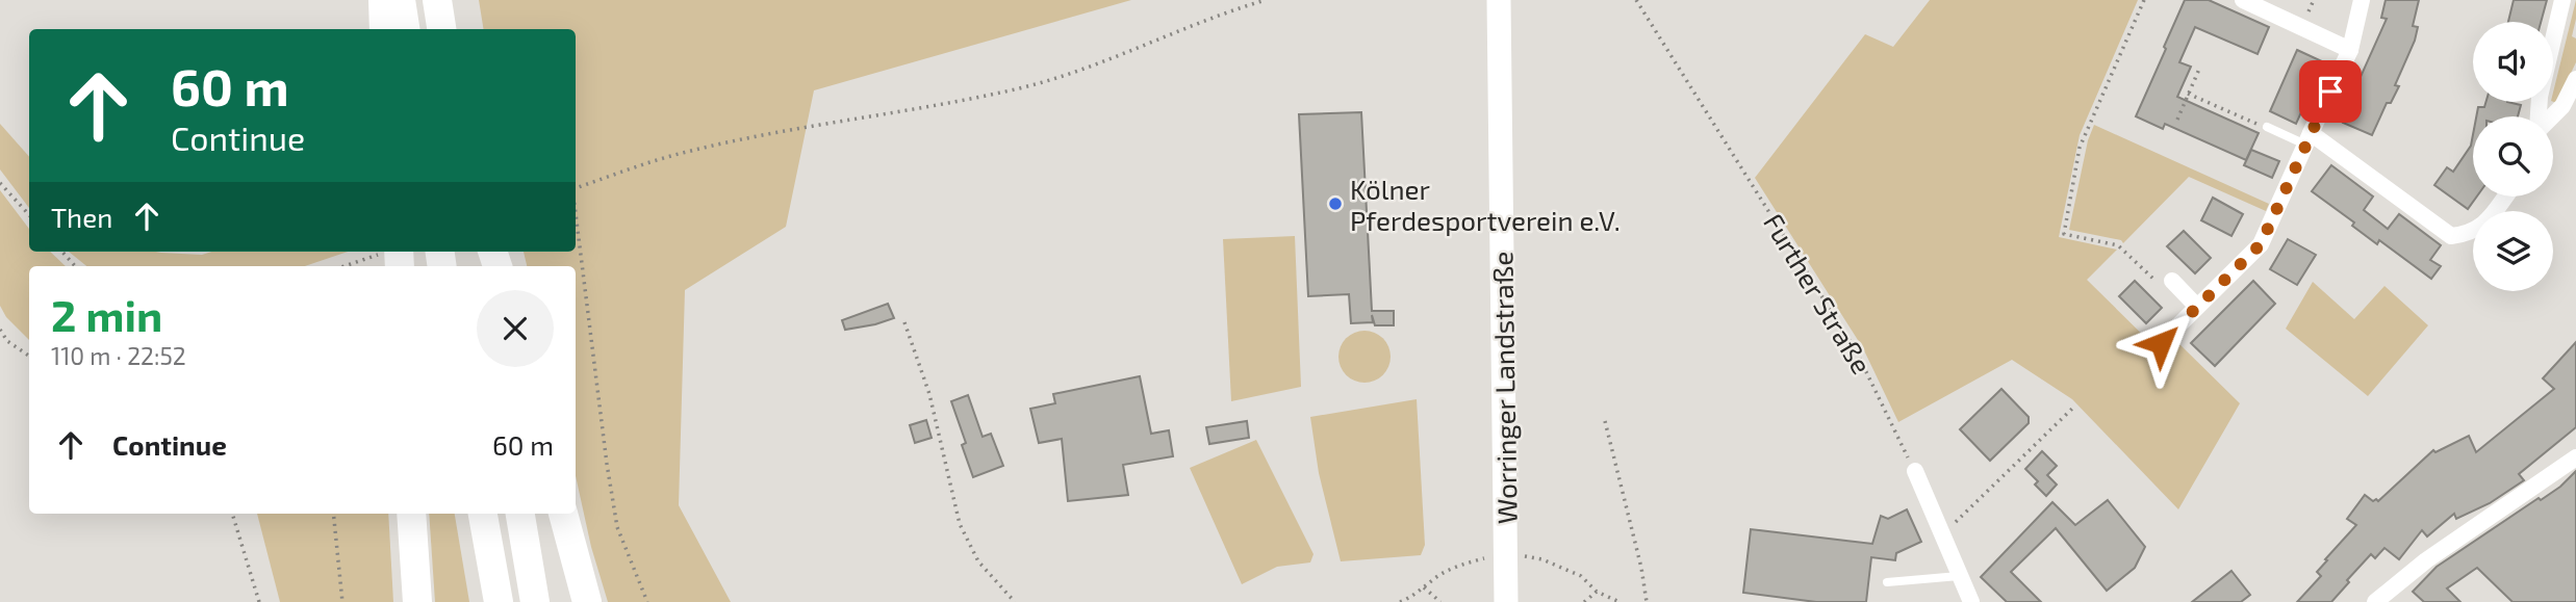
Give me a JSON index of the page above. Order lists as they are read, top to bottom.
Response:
{
  "streets": {
    "main road": ["Worringer Landstraße"],
    "path": ["Further Straße"]
  },
  "places": ["Kölner Pferdesportverein e.V."],
  "page": {
    "turn": ["60 m", "Continue"],
    "then": "Then",
    "heading": ["2 min", "110 m · 22:52"],
    "list": [
      {
        "name": "Continue",
        "value": "60 m"
      }
    ]
  }
}
